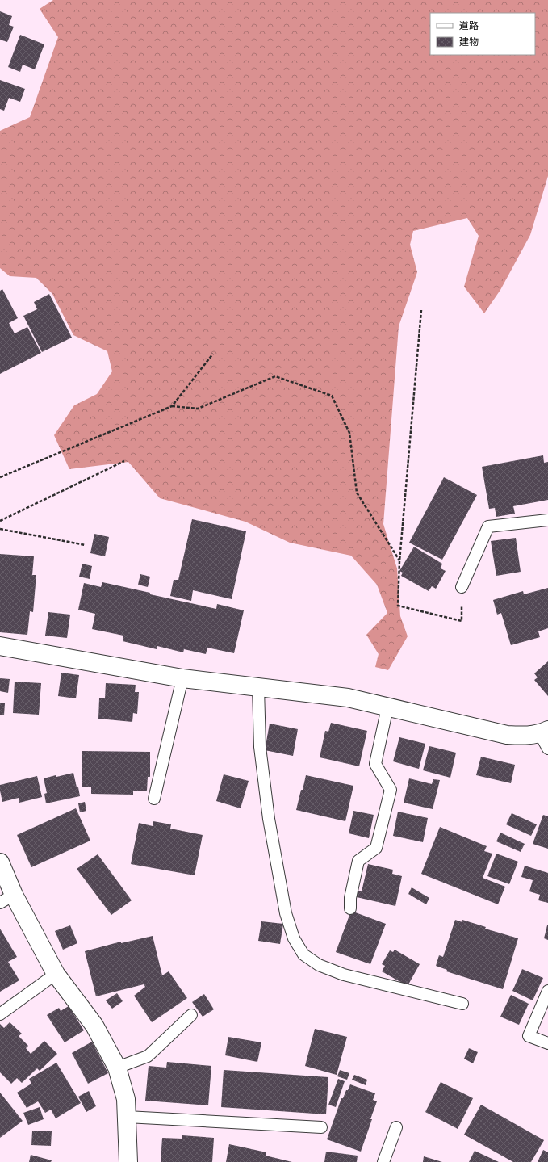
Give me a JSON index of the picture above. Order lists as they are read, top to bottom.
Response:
{
  "legend": ["道路", "建物"]
}
